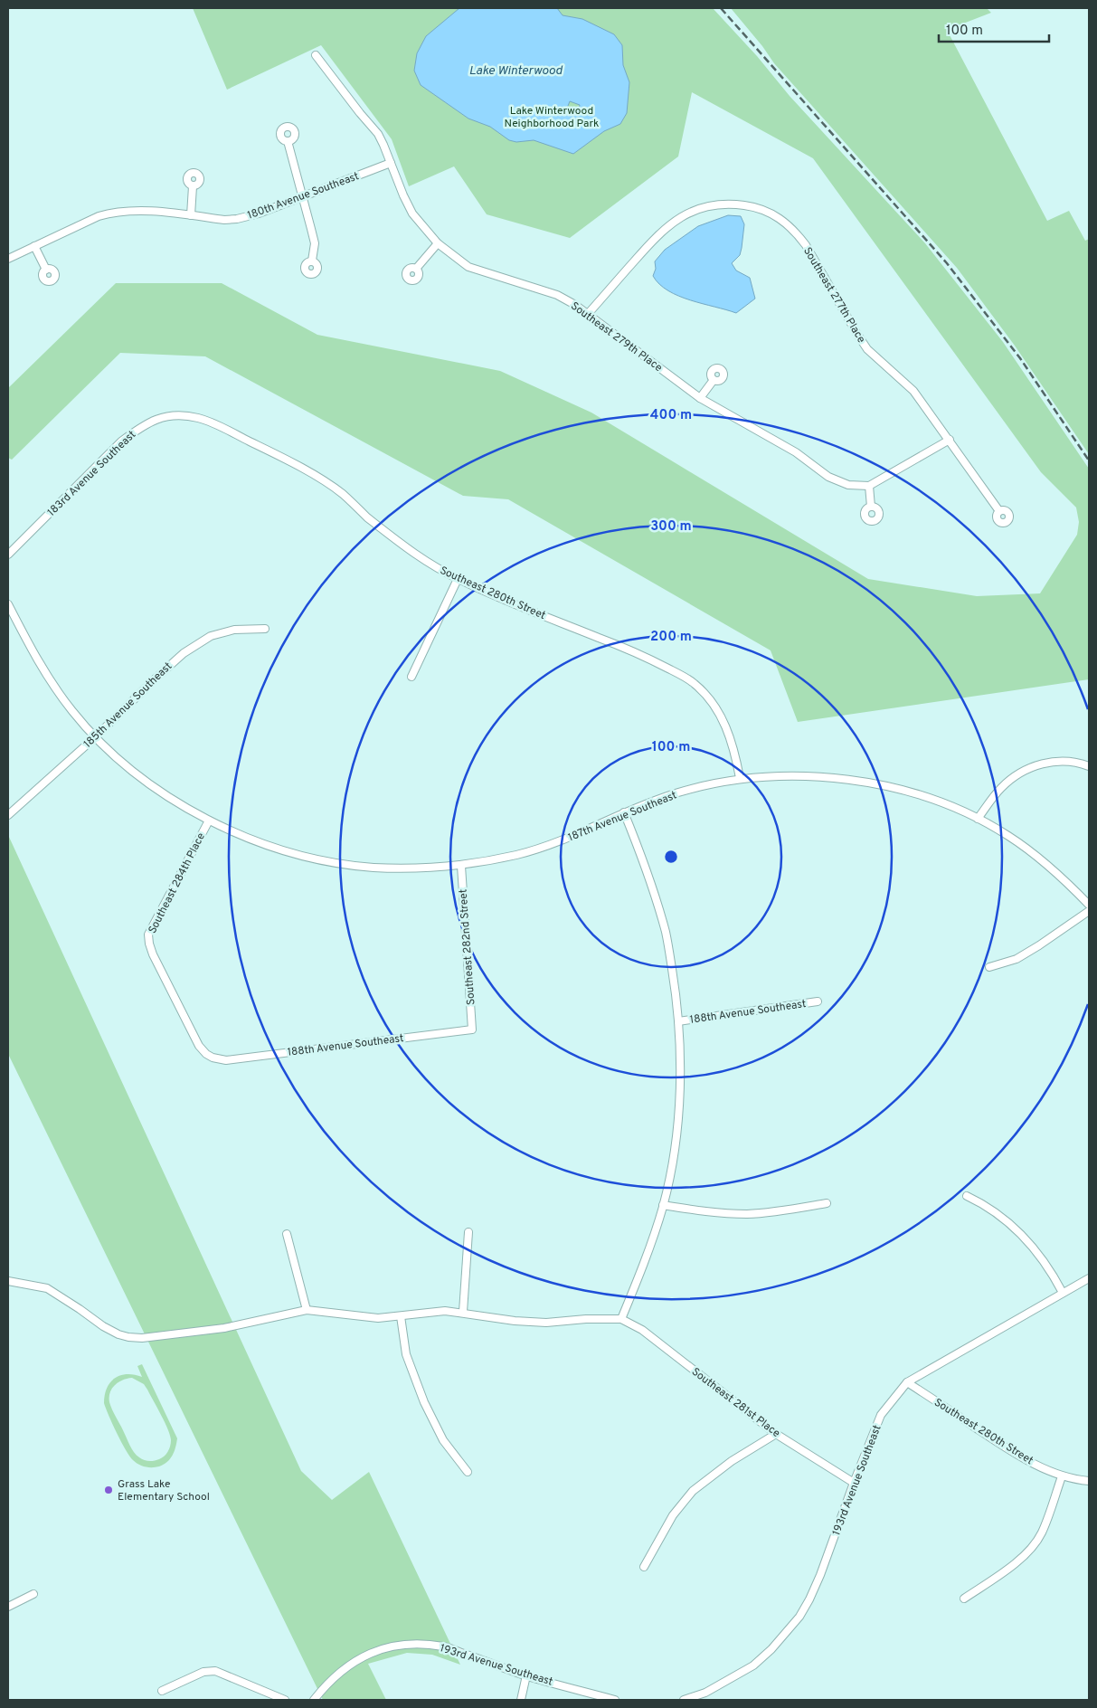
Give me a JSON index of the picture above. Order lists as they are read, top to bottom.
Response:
{
  "streets": {
    "street": [
      "180th Avenue Southeast",
      "Southeast 277th Place",
      "Southeast 279th Place",
      "183rd Avenue Southeast",
      "Southeast 280th Street",
      "185th Avenue Southeast",
      "187th Avenue Southeast",
      "Southeast 284th Place",
      "Southeast 282nd Street",
      "188th Avenue Southeast",
      "Southeast 281st Place",
      "193rd Avenue Southeast"
    ]
  },
  "crossings": [
    ["180th Avenue Southeast", "Southeast 279th Place"],
    ["Southeast 277th Place", "Southeast 279th Place"],
    ["183rd Avenue Southeast", "Southeast 280th Street"],
    ["Southeast 280th Street", "187th Avenue Southeast"],
    ["Southeast 280th Street", "193rd Avenue Southeast"],
    ["185th Avenue Southeast", "187th Avenue Southeast"],
    ["187th Avenue Southeast", "Southeast 284th Place"],
    ["187th Avenue Southeast", "Southeast 282nd Street"],
    ["Southeast 284th Place", "188th Avenue Southeast"],
    ["Southeast 282nd Street", "188th Avenue Southeast"],
    ["Southeast 281st Place", "193rd Avenue Southeast"]
  ],
  "water": ["Lake Winterwood"],
  "parks": ["Lake Winterwood Neighborhood Park"],
  "places": ["Grass Lake Elementary School"],
  "scale_bar": "100 m",
  "rings": [
    "400 m",
    "300 m",
    "200 m",
    "100 m"
  ]
}
